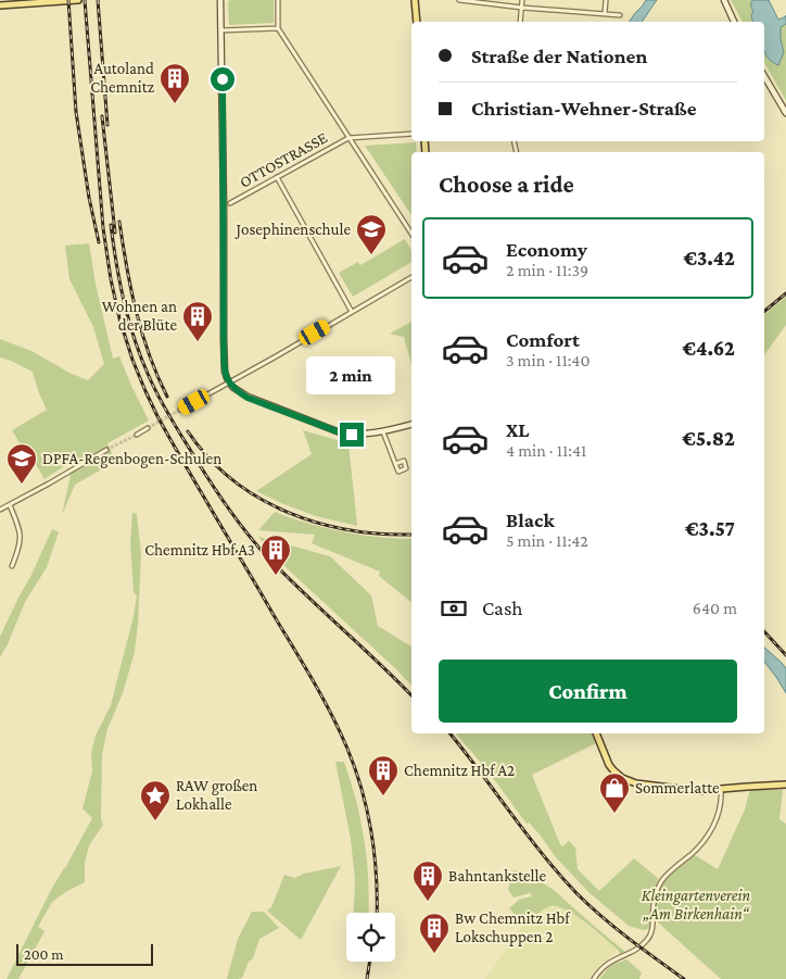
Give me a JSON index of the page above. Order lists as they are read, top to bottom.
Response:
{
  "streets": {
    "street": ["OTTOSTRASSE"]
  },
  "parks": ["Kleingartenverein „Am Birkenhain“"],
  "places": {
    "building": [
      "Autoland Chemnitz",
      "Wohnen an der Blüte",
      "Chemnitz Hbf A3",
      "Chemnitz Hbf A2",
      "Bahntankstelle",
      "Bw Chemnitz Hbf Lokschuppen 2"
    ],
    "school or university": ["Josephinenschule", "DPFA-Regenbogen-Schulen"],
    "shop": ["Sommerlatte"],
    "place": ["RAW großen Lokhalle"]
  },
  "scale_bar": "200 m",
  "page": {
    "banner": ["Straße der Nationen", "Christian-Wehner-Straße"],
    "heading": "Choose a ride",
    "list": [
      {
        "name": "Economy",
        "note": "2 min · 11:39",
        "value": "€3.42"
      },
      {
        "name": "Comfort",
        "note": "3 min · 11:40",
        "value": "€4.62"
      },
      {
        "name": "XL",
        "note": "4 min · 11:41",
        "value": "€5.82"
      },
      {
        "name": "Black",
        "note": "5 min · 11:42",
        "value": "€3.57"
      }
    ],
    "bubble": "2 min",
    "pay": ["Cash", "640 m"],
    "buttons": "Confirm",
    "scale": "200 m"
  }
}
